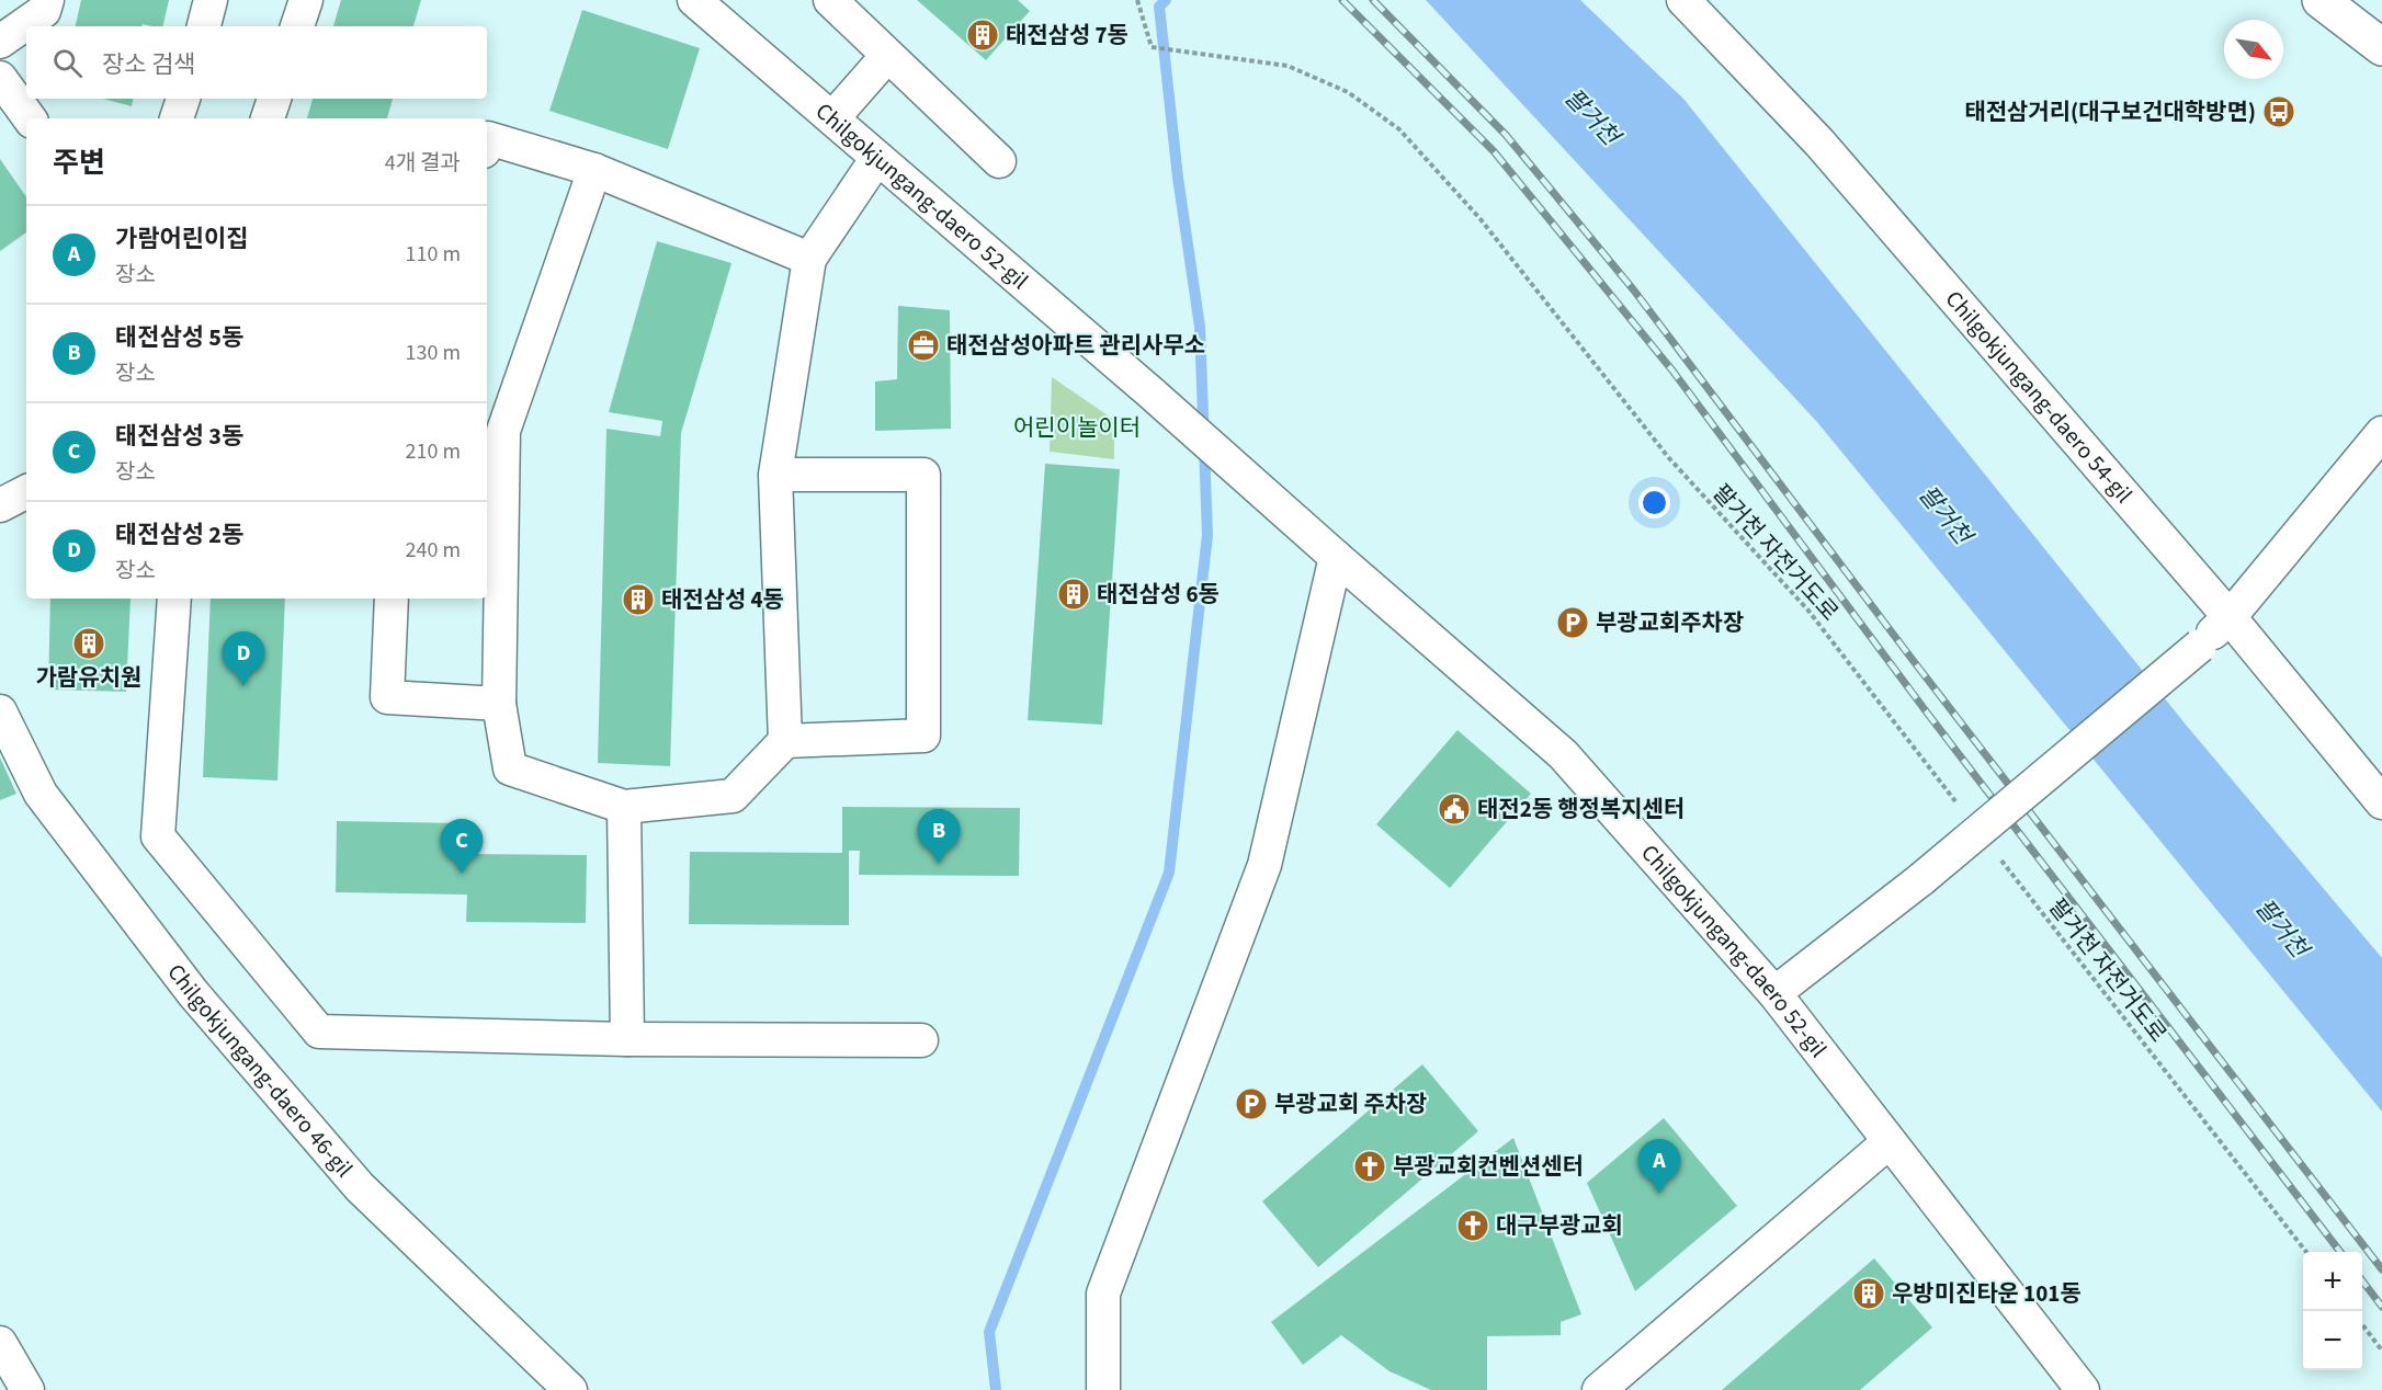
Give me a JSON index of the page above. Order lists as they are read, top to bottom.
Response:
{
  "streets": {
    "street": ["Chilgokjungang-daero 52-gil", "Chilgokjungang-daero 54-gil", "Chilgokjungang-daero 46-gil"],
    "path": ["팔거천 자전거도로"]
  },
  "water": ["팔거천"],
  "parks": ["어린이놀이터"],
  "places": {
    "building": [
      "태전삼성 7동",
      "태전삼성 6동",
      "태전삼성 4동",
      "가람유치원",
      "우방미진타운 101동"
    ],
    "bus stop": ["태전삼거리(대구보건대학방면)"],
    "office": ["태전삼성아파트 관리사무소"],
    "parking": ["부광교회주차장", "부광교회 주차장"],
    "public building": ["태전2동 행정복지센터"],
    "church": ["부광교회컨벤션센터", "대구부광교회"]
  },
  "north": "bottom right",
  "page": {
    "search": "장소 검색",
    "heading": ["주변", "4개 결과"],
    "list": [
      {
        "mark": "A",
        "name": "가람어린이집",
        "note": "장소",
        "value": "110 m"
      },
      {
        "mark": "B",
        "name": "태전삼성 5동",
        "note": "장소",
        "value": "130 m"
      },
      {
        "mark": "C",
        "name": "태전삼성 3동",
        "note": "장소",
        "value": "210 m"
      },
      {
        "mark": "D",
        "name": "태전삼성 2동",
        "note": "장소",
        "value": "240 m"
      }
    ],
    "pins": [
      "D",
      "B",
      "C",
      "A"
    ],
    "map_buttons": ["+", "−"]
  }
}
